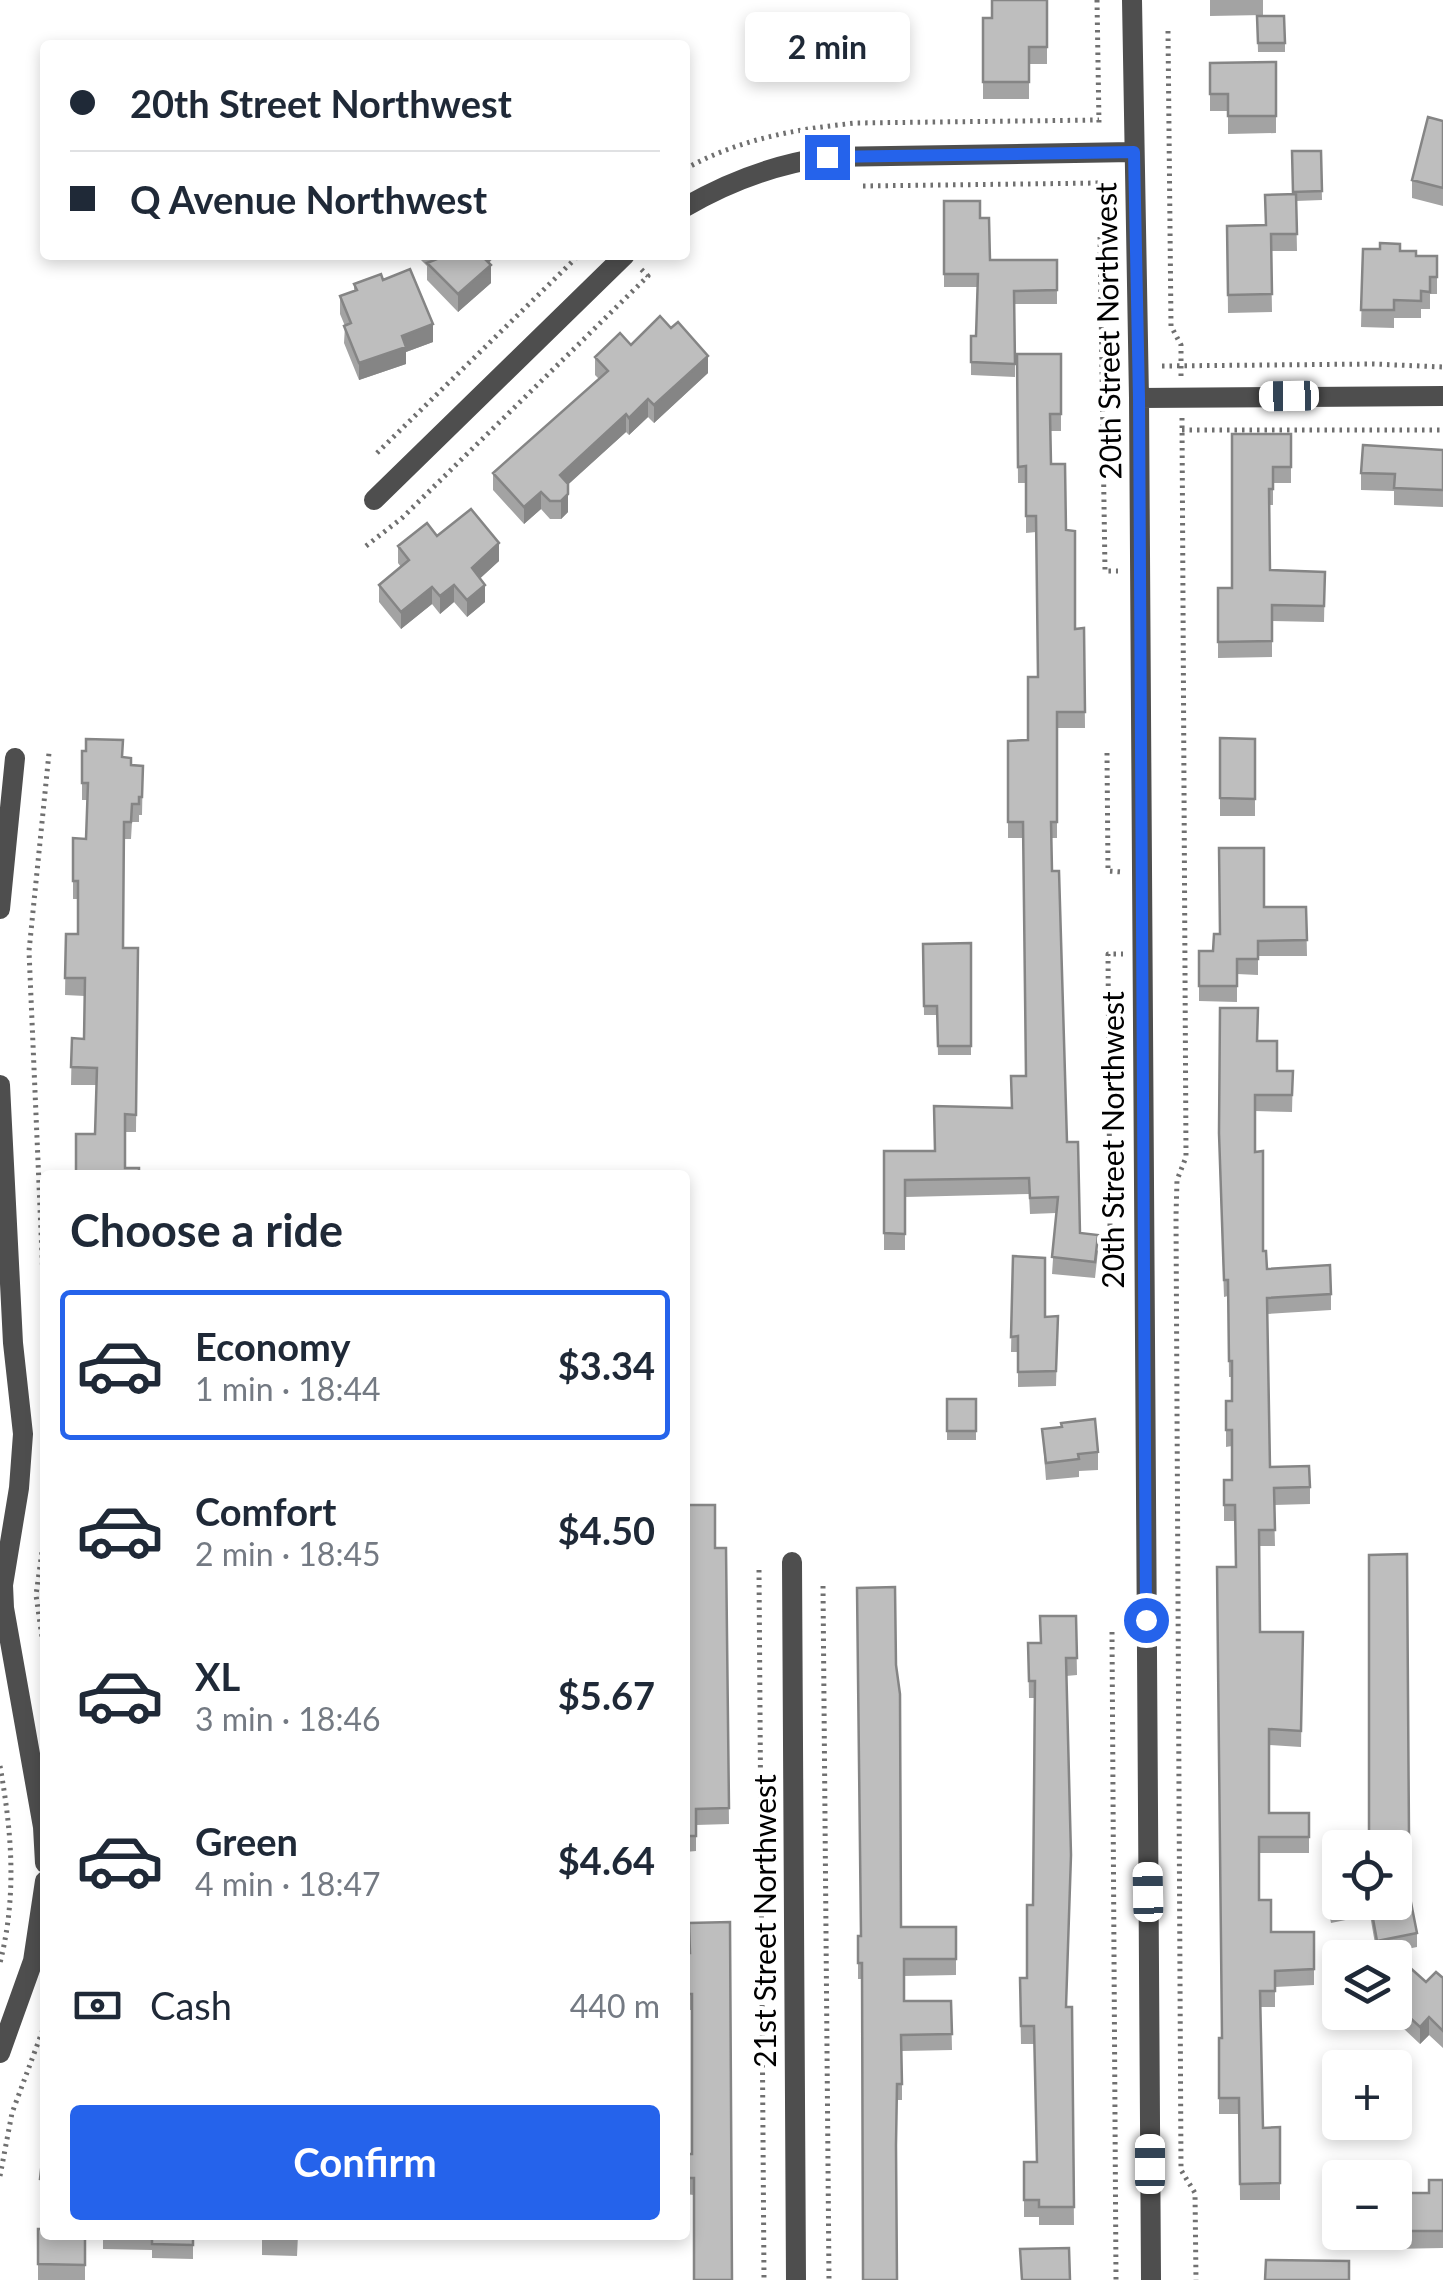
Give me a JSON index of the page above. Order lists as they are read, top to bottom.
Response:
{
  "streets": {
    "street": ["20th Street Northwest", "21st Street Northwest"]
  },
  "page": {
    "bubble": "2 min",
    "banner": ["20th Street Northwest", "Q Avenue Northwest"],
    "heading": "Choose a ride",
    "list": [
      {
        "name": "Economy",
        "note": "1 min · 18:44",
        "value": "$3.34"
      },
      {
        "name": "Comfort",
        "note": "2 min · 18:45",
        "value": "$4.50"
      },
      {
        "name": "XL",
        "note": "3 min · 18:46",
        "value": "$5.67"
      },
      {
        "name": "Green",
        "note": "4 min · 18:47",
        "value": "$4.64"
      }
    ],
    "map_buttons": ["+", "−"],
    "pay": ["Cash", "440 m"],
    "buttons": "Confirm"
  }
}
